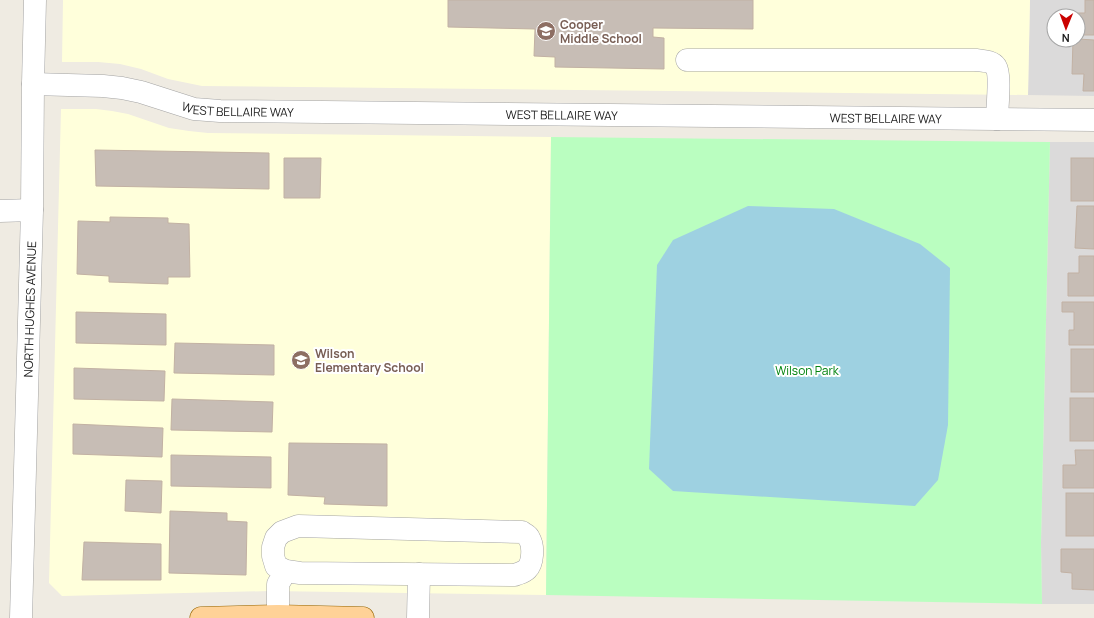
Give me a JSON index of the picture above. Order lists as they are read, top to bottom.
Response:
{
  "streets": {
    "street": ["WEST BELLAIRE WAY", "NORTH HUGHES AVENUE"]
  },
  "crossings": [
    ["WEST BELLAIRE WAY", "NORTH HUGHES AVENUE"]
  ],
  "parks": ["Wilson Park"],
  "places": {
    "school or university": ["Cooper Middle School", "Wilson Elementary School"]
  },
  "north": "bottom"
}
